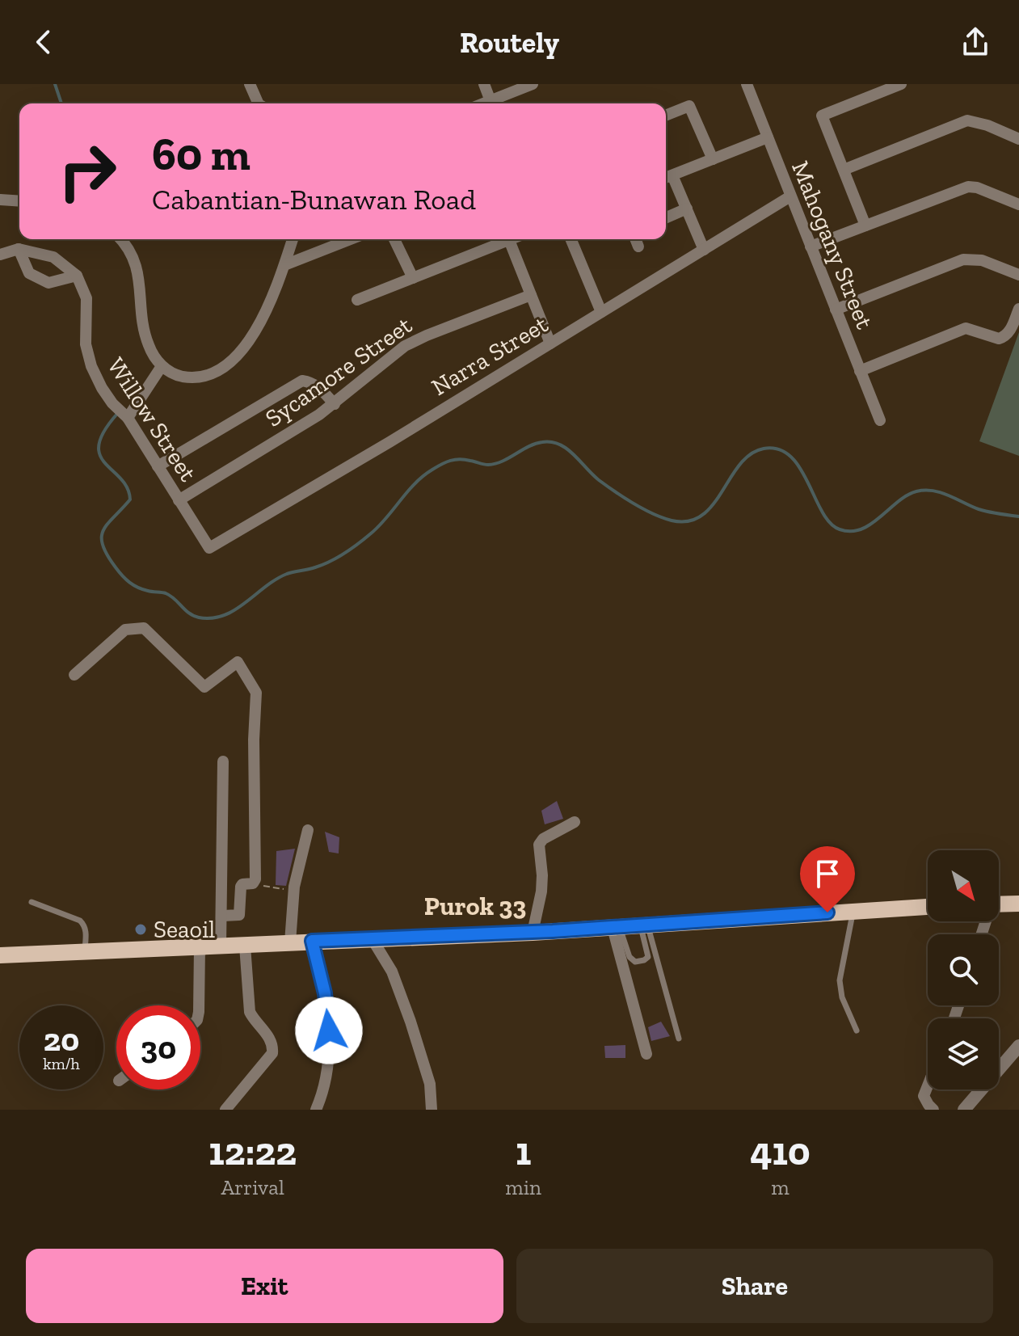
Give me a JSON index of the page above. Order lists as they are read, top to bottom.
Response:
{
  "streets": {
    "street": [
      "Mahogany Street",
      "Narra Street",
      "Sycamore Street",
      "Willow Street"
    ]
  },
  "crossings": [
    ["Mahogany Street", "Narra Street"],
    ["Narra Street", "Willow Street"],
    ["Sycamore Street", "Willow Street"]
  ],
  "districts": ["Purok 33"],
  "places": ["Seaoil"],
  "north": "bottom right",
  "page": {
    "header": "Routely",
    "turn": ["60 m", "Cabantian-Bunawan Road"],
    "speed": "20 km/h",
    "limit": "30",
    "eta": [
      "12:22",
      "Arrival",
      "1",
      "min",
      "410",
      "m"
    ],
    "buttons": ["Exit", "Share"]
  }
}
